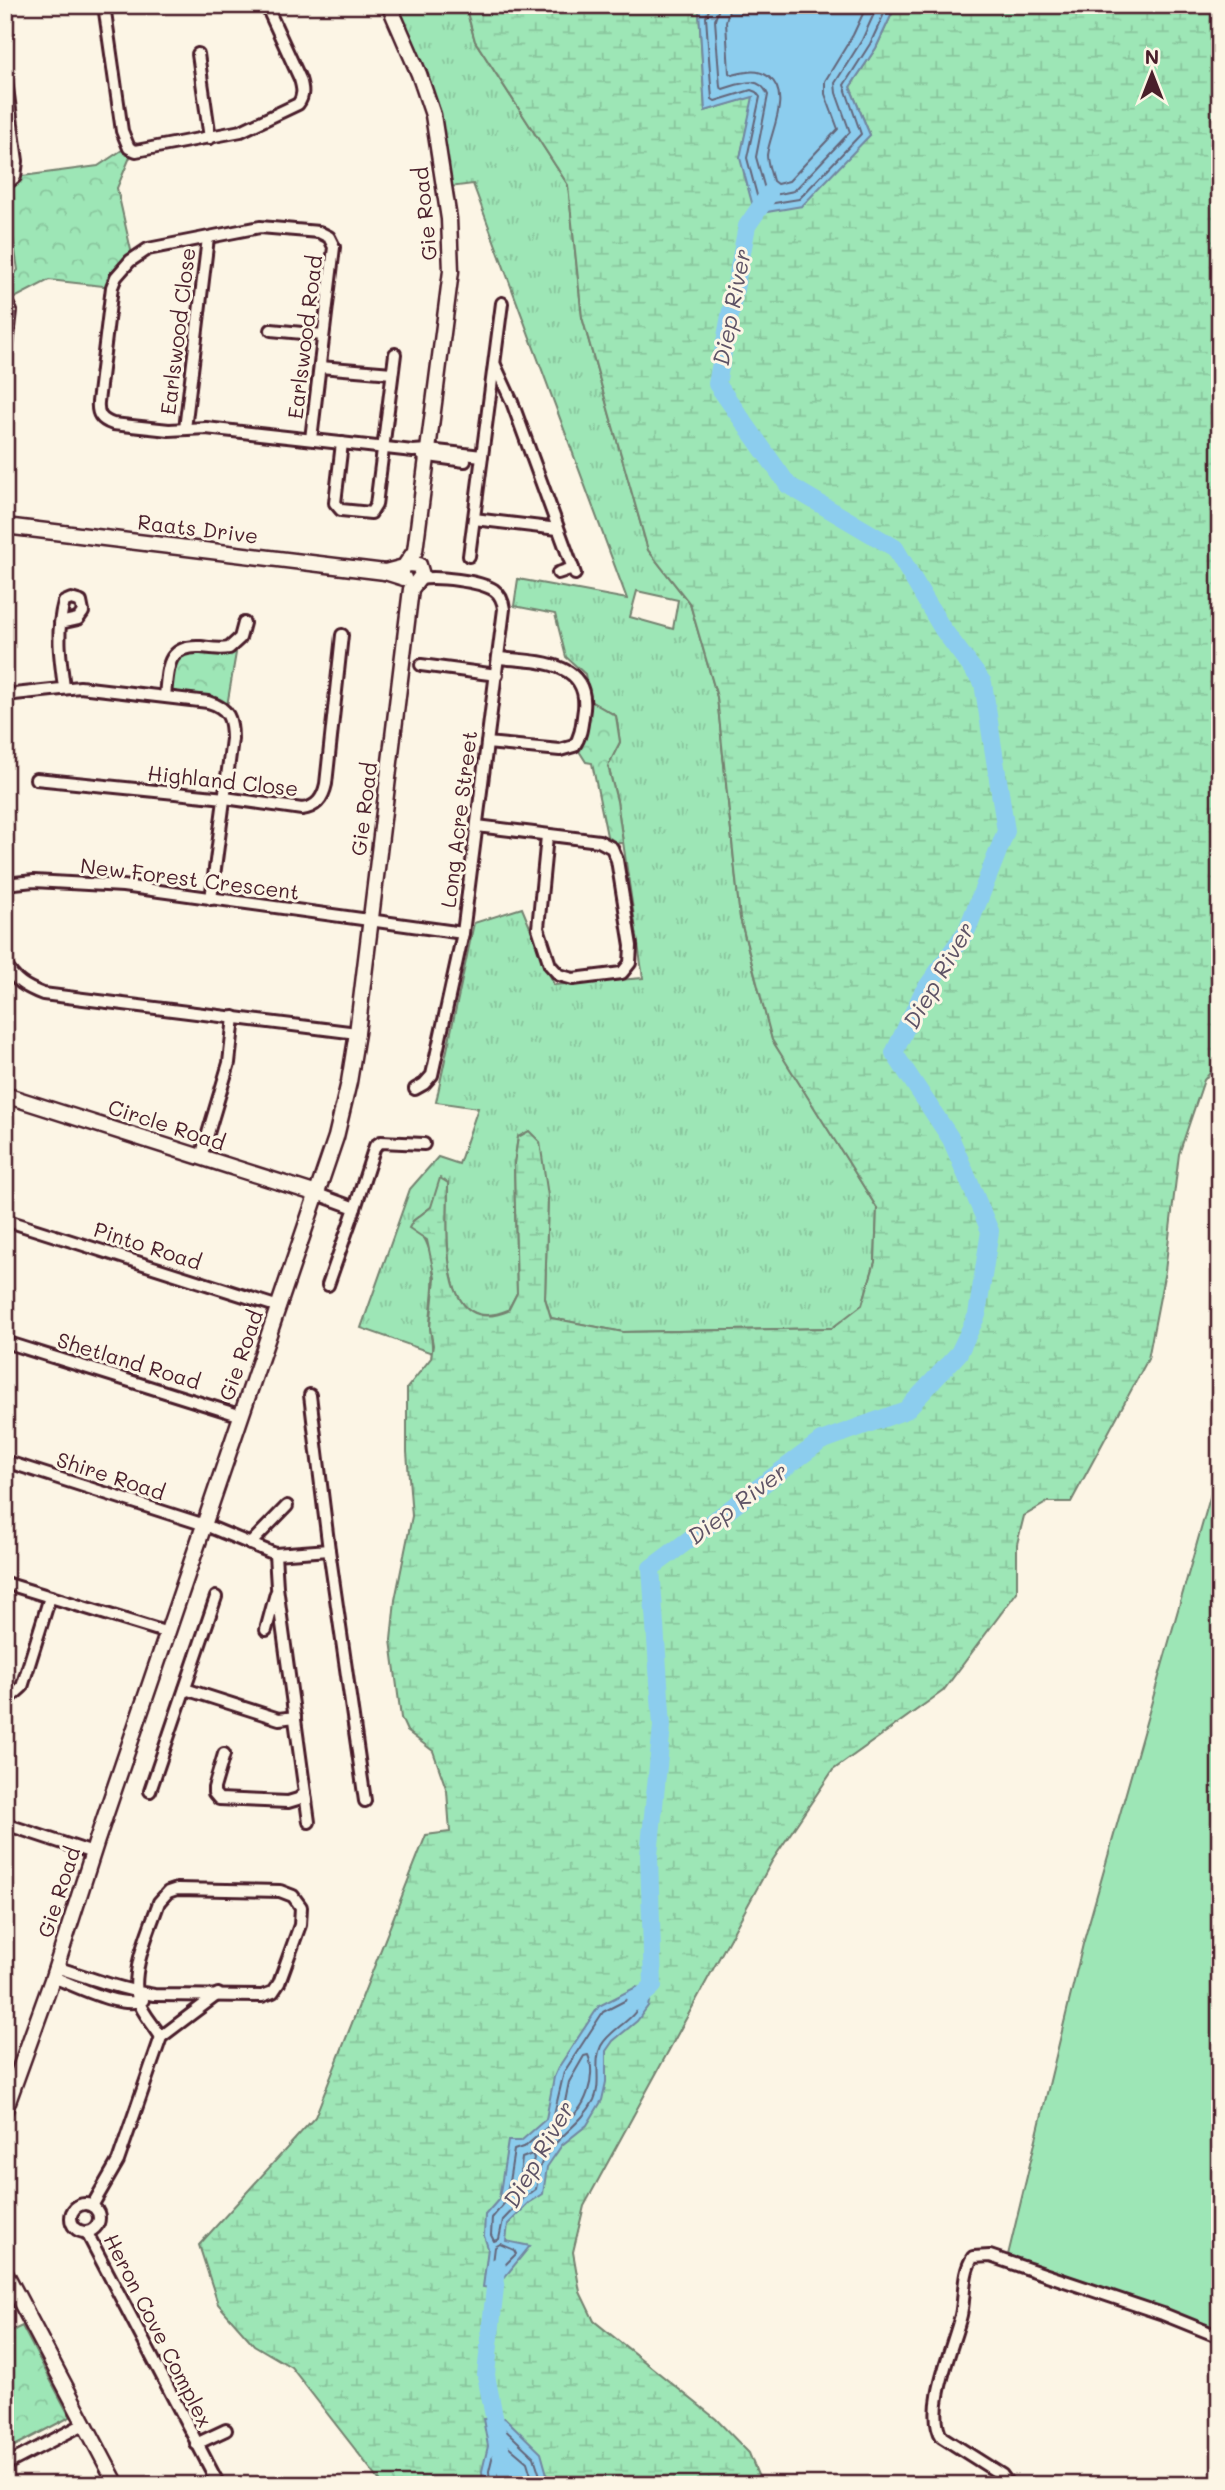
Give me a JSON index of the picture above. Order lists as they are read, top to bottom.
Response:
{
  "streets": {
    "street": [
      "Gie Road",
      "Earlswood Close",
      "Earlswood Road",
      "Raats Drive",
      "Highland Close",
      "Long Acre Street",
      "New Forest Crescent",
      "Circle Road",
      "Pinto Road",
      "Shetland Road",
      "Shire Road",
      "Heron Cove Complex"
    ]
  },
  "crossings": [
    ["Gie Road", "Earlswood Road"],
    ["Gie Road", "Raats Drive"],
    ["Gie Road", "Long Acre Street"],
    ["Gie Road", "New Forest Crescent"],
    ["Gie Road", "Circle Road"],
    ["Gie Road", "Pinto Road"],
    ["Gie Road", "Shetland Road"],
    ["Gie Road", "Shire Road"],
    ["Earlswood Close", "Earlswood Road"],
    ["Raats Drive", "Long Acre Street"],
    ["Long Acre Street", "New Forest Crescent"]
  ],
  "water": ["Diep River"],
  "north": "top"
}
